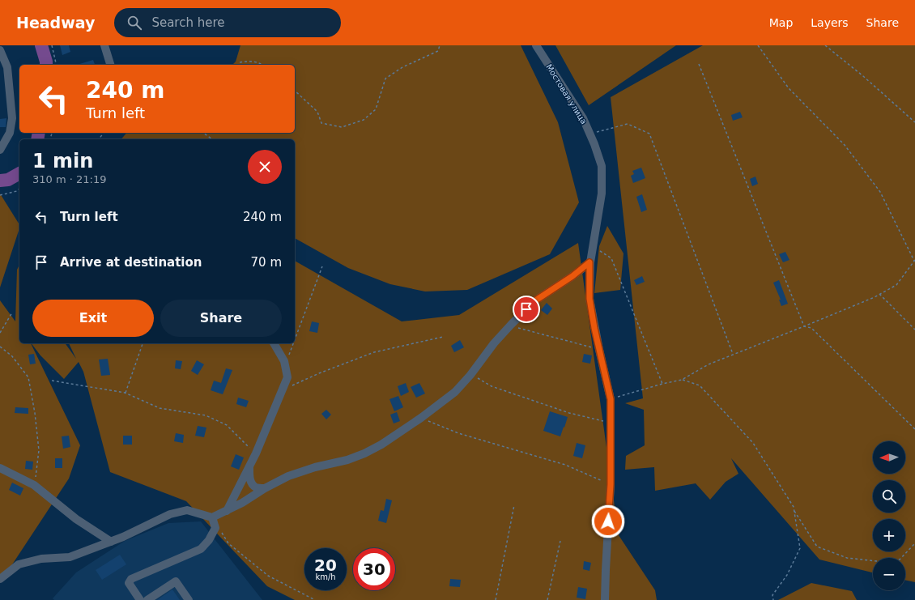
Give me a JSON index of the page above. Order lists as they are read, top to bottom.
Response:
{
  "streets": {
    "street": ["Мостовая улица"]
  },
  "north": "left",
  "page": {
    "header": "Headway",
    "search": "Search here",
    "nav": ["Map", "Layers", "Share"],
    "turn": ["240 m", "Turn left"],
    "heading": ["1 min", "310 m · 21:19"],
    "list": [
      {
        "name": "Turn left",
        "value": "240 m"
      },
      {
        "name": "Arrive at destination",
        "value": "70 m"
      }
    ],
    "buttons": ["Exit", "Share"],
    "map_buttons": ["+", "−"],
    "speed": "20 km/h",
    "limit": "30"
  }
}
